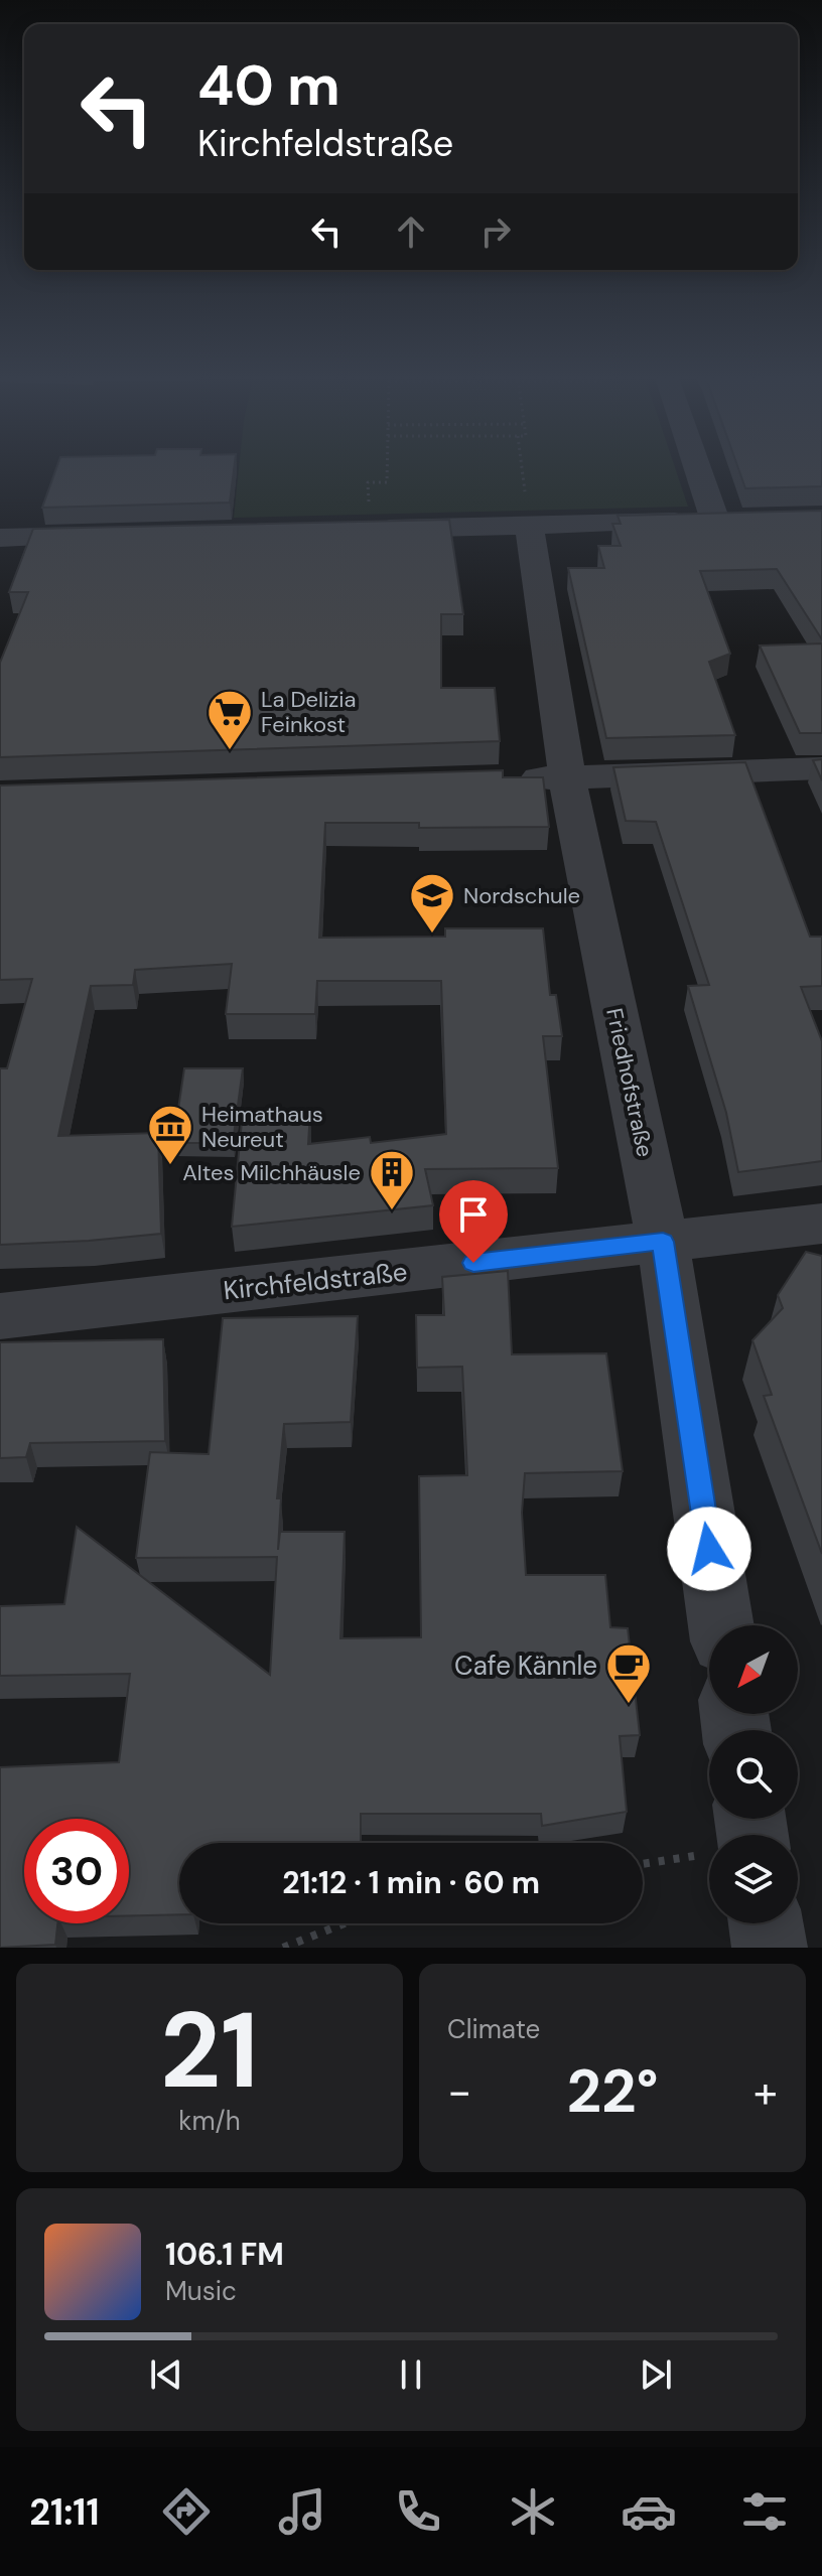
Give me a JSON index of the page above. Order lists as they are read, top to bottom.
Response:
{
  "streets": {
    "street": ["Friedhofstraße", "Kirchfeldstraße"]
  },
  "crossings": [
    ["Friedhofstraße", "Kirchfeldstraße"]
  ],
  "places": {
    "supermarket": ["La Delizia Feinkost"],
    "school or university": ["Nordschule"],
    "museum": ["Heimathaus Neureut"],
    "building": ["Altes Milchhäusle"],
    "cafe": ["Cafe Kännle"]
  },
  "north": "bottom left",
  "page": {
    "turn": ["40 m", "Kirchfeldstraße"],
    "limit": "30",
    "trip": "21:12 · 1 min · 60 m",
    "tile": [
      ["21", "km/h"],
      "Climate"
    ],
    "heat": ["−", "22°", "+"],
    "song": ["106.1 FM", "Music"],
    "tabs": "21:11"
  }
}
